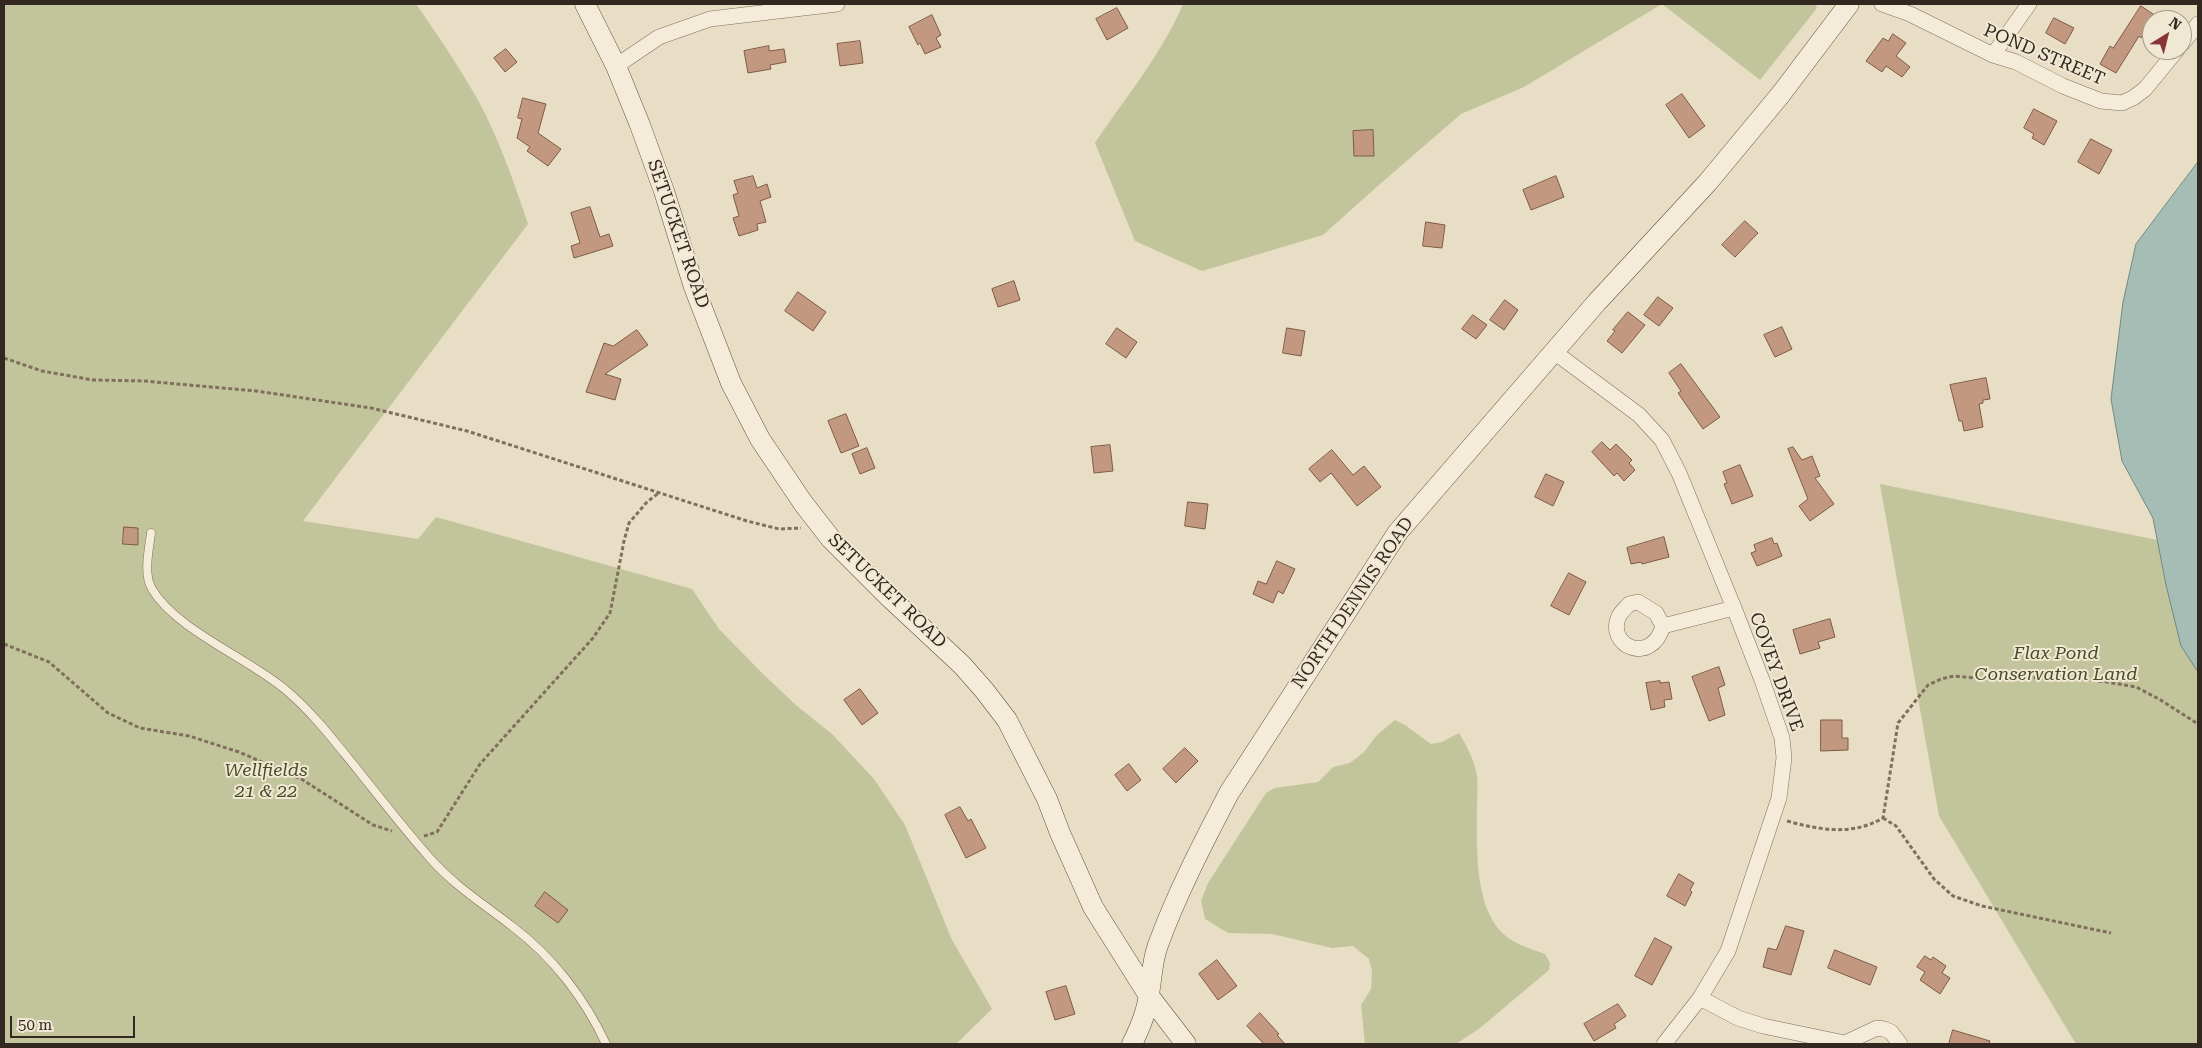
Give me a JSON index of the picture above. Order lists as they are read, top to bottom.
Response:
{
  "streets": {
    "main road": ["SETUCKET ROAD", "NORTH DENNIS ROAD"],
    "street": ["POND STREET", "COVEY DRIVE"]
  },
  "crossings": [
    ["SETUCKET ROAD", "NORTH DENNIS ROAD"],
    ["NORTH DENNIS ROAD", "COVEY DRIVE"]
  ],
  "parks": ["Flax Pond Conservation Land", "Wellfields 21 & 22"],
  "scale_bar": "50 m",
  "north": "top right"
}
